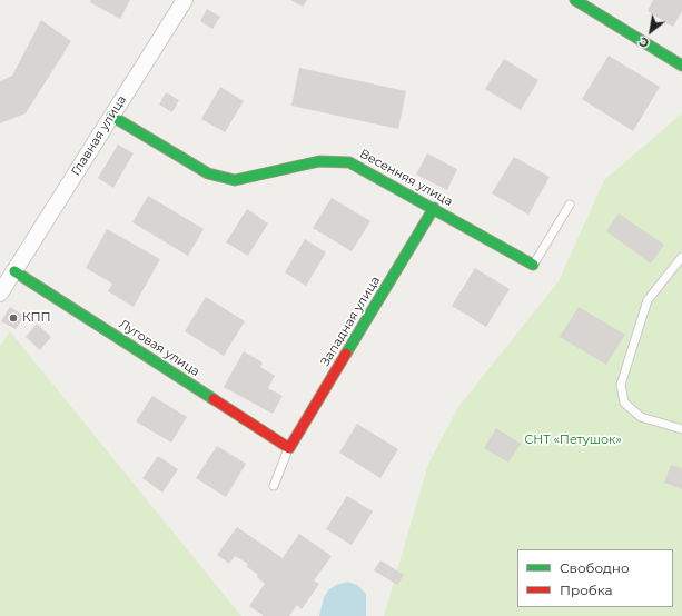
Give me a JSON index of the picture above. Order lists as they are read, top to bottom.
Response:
{
  "streets": {
    "street": [
      "Главная улица",
      "Весенняя улица",
      "Западная улица",
      "Луговая улица"
    ]
  },
  "crossings": [
    ["Главная улица", "Весенняя улица"],
    ["Главная улица", "Луговая улица"],
    ["Весенняя улица", "Западная улица"],
    ["Западная улица", "Луговая улица"]
  ],
  "parks": ["СНТ «Петушок»"],
  "places": ["КПП"],
  "legend": ["Свободно", "Пробка"],
  "north": "bottom left"
}
